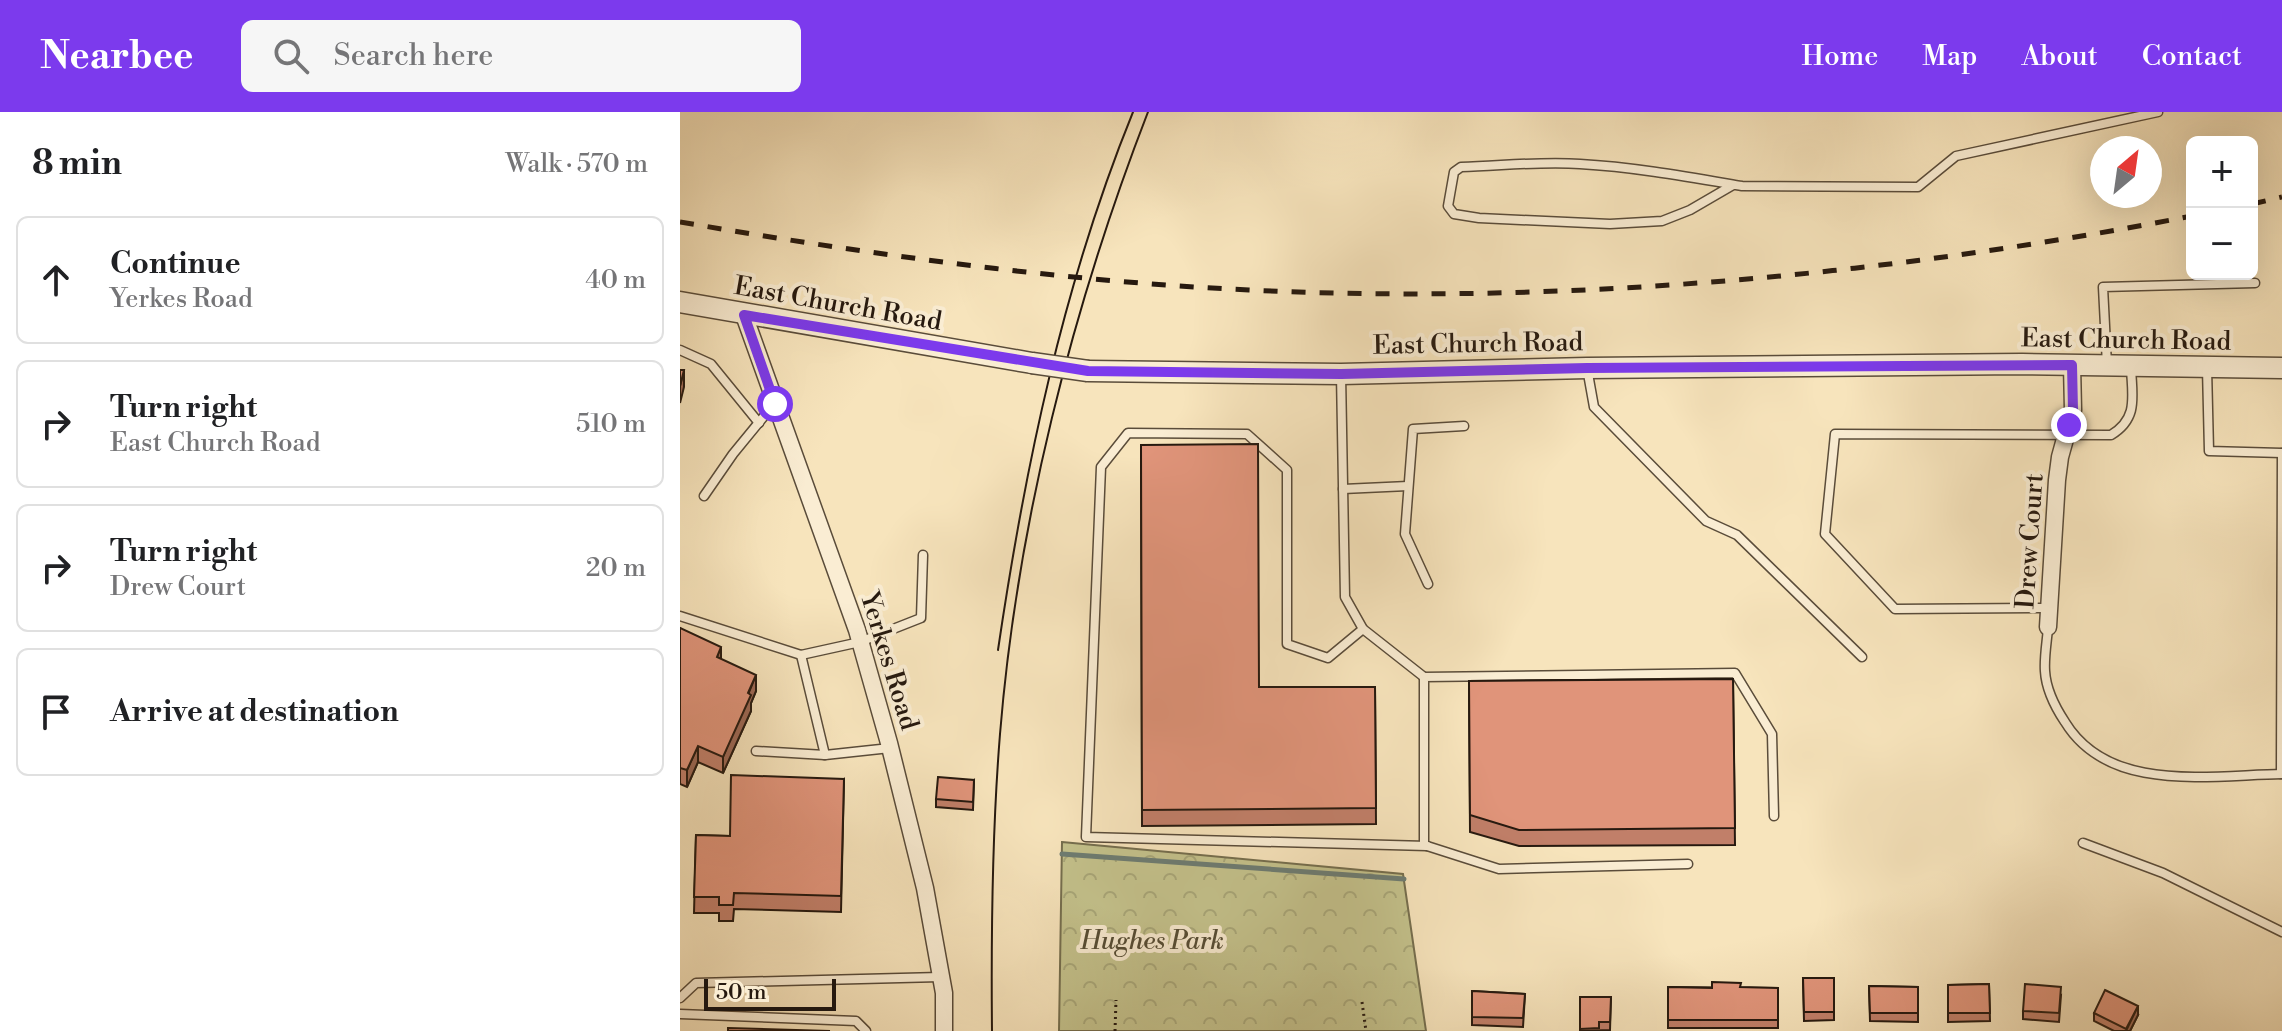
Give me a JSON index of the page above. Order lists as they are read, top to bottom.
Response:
{
  "streets": {
    "street": ["East Church Road", "Drew Court", "Yerkes Road"]
  },
  "crossings": [
    ["East Church Road", "Drew Court"],
    ["East Church Road", "Yerkes Road"]
  ],
  "parks": ["Hughes Park"],
  "scale_bar": "50 m",
  "north": "top right",
  "page": {
    "header": "Nearbee",
    "search": "Search here",
    "nav": [
      "Home",
      "Map",
      "About",
      "Contact"
    ],
    "heading": ["8 min", "Walk · 570 m"],
    "map_buttons": ["+", "−"],
    "list": [
      ["Continue", "Yerkes Road", "40 m"],
      ["Turn right", "East Church Road", "510 m"],
      ["Turn right", "Drew Court", "20 m"],
      "Arrive at destination"
    ],
    "scale": "50 m"
  }
}
